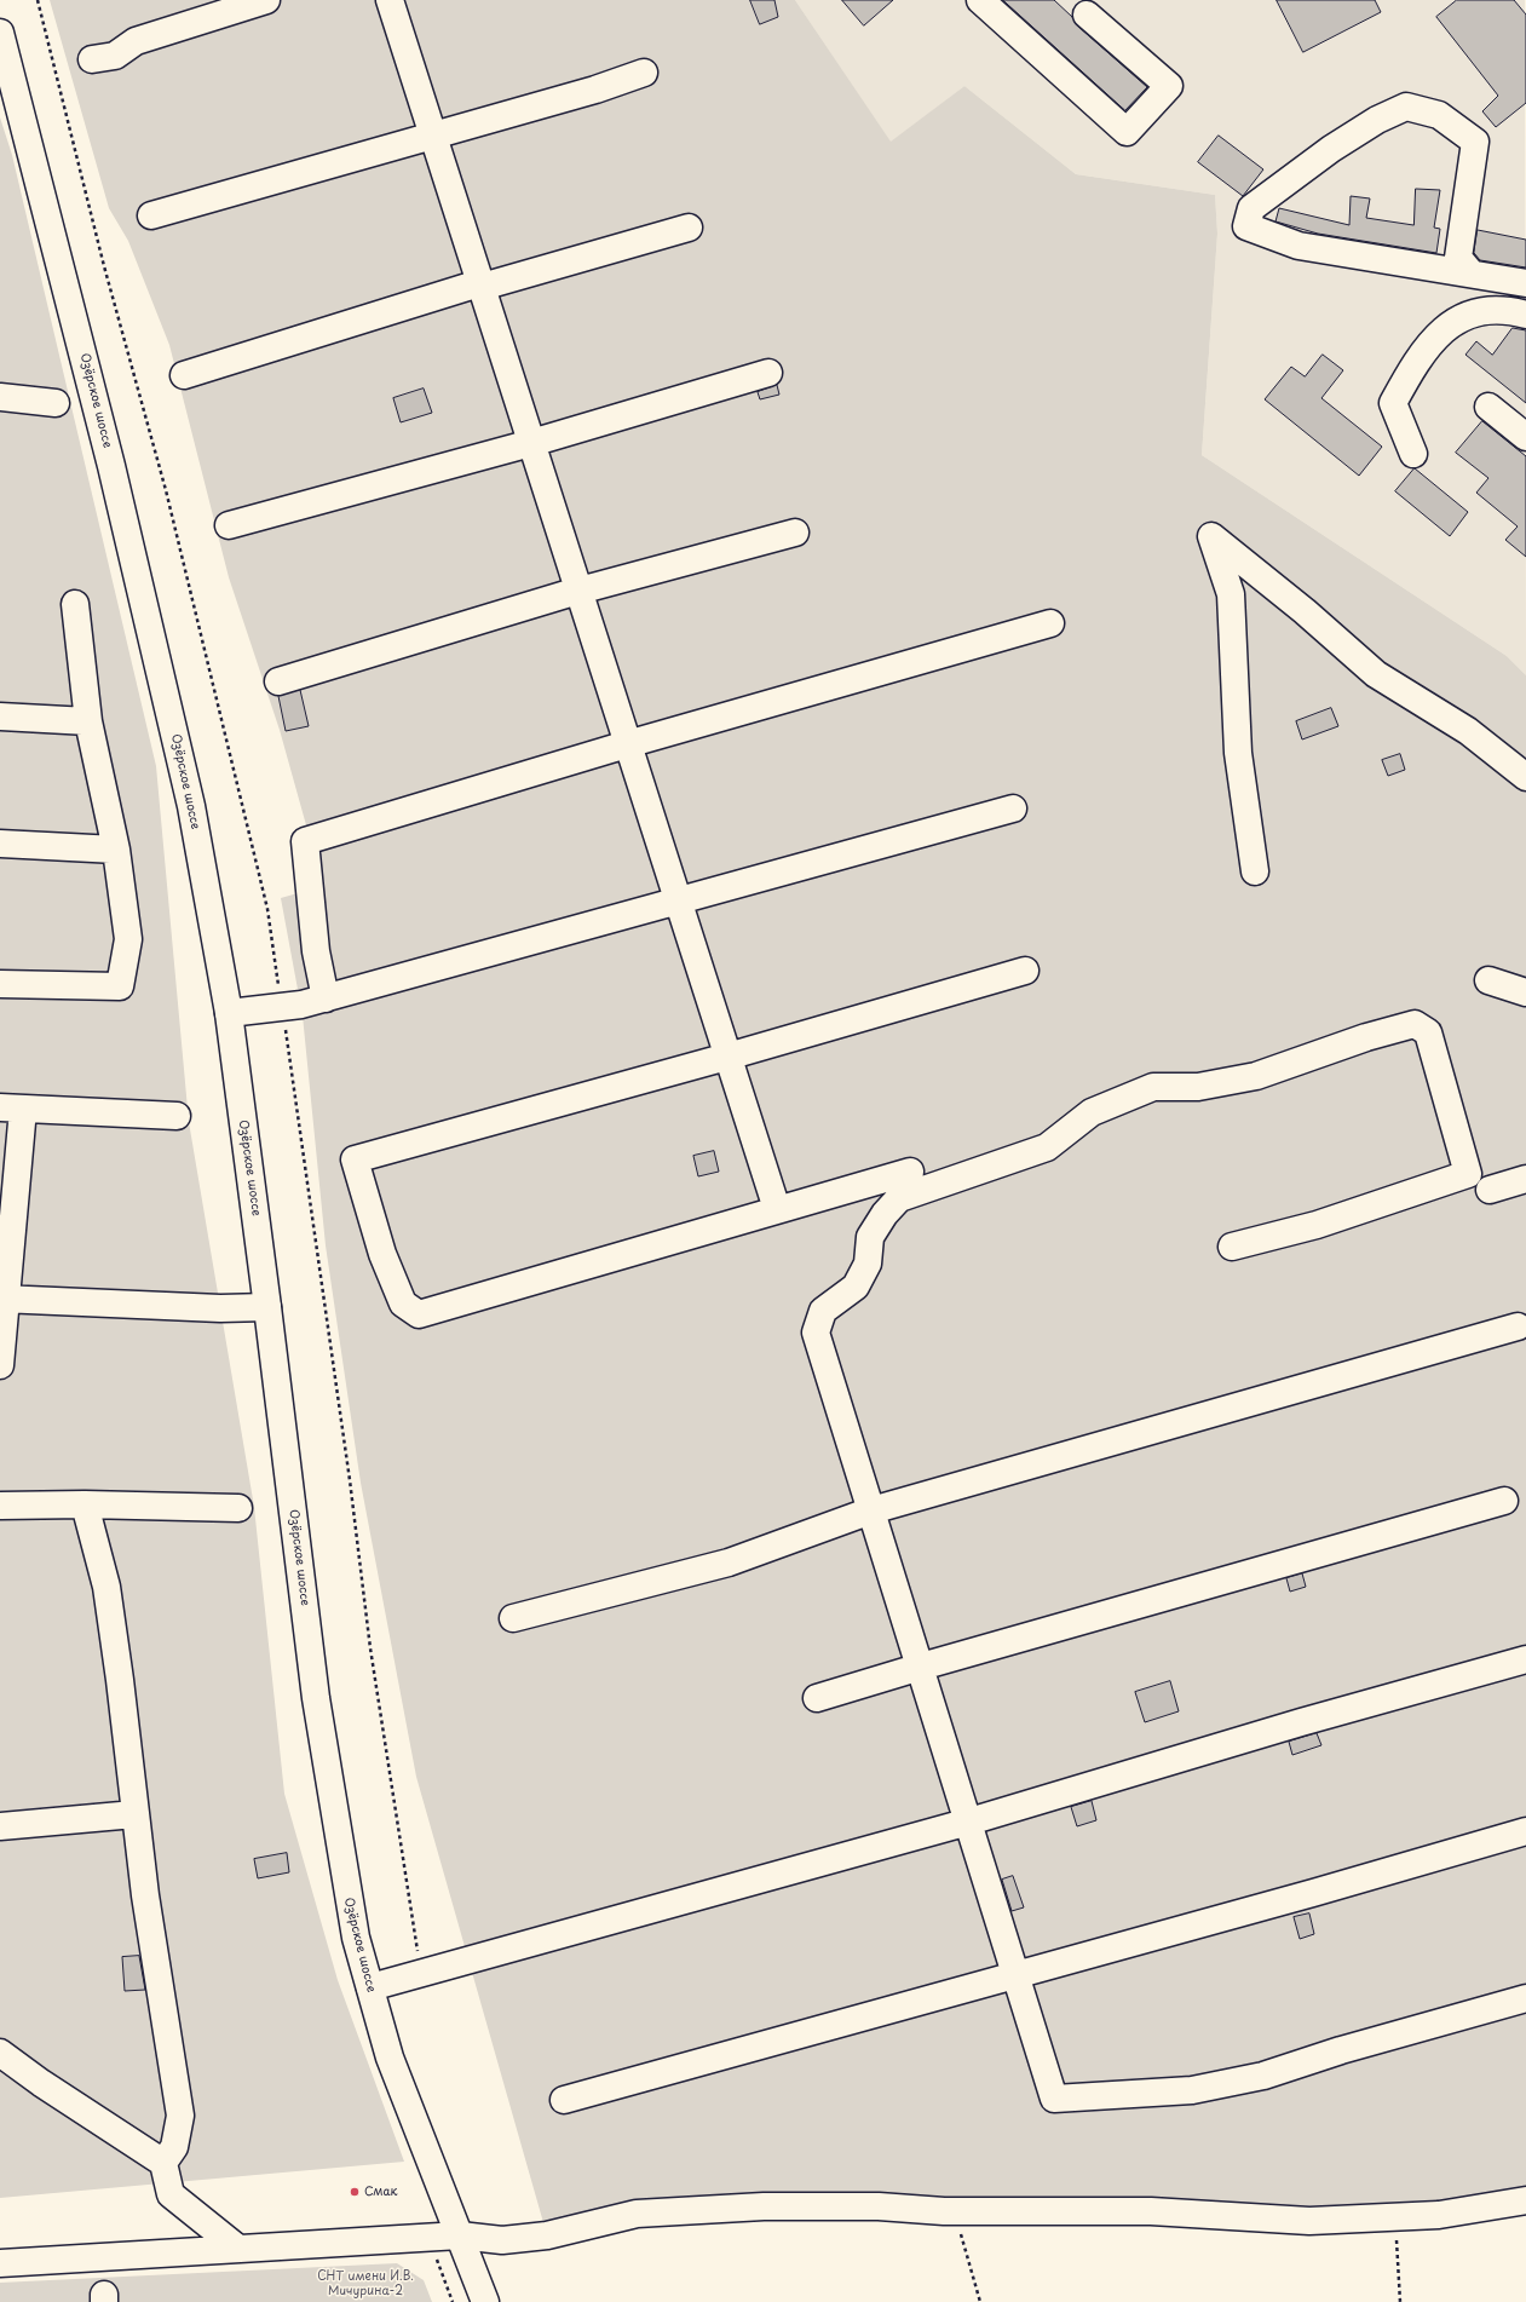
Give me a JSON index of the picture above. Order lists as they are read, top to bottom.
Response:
{
  "streets": {
    "street": ["Озёрское шоссе"]
  },
  "parks": ["СНТ имени И.В. Мичурина-2"],
  "places": ["Смак"]
}
